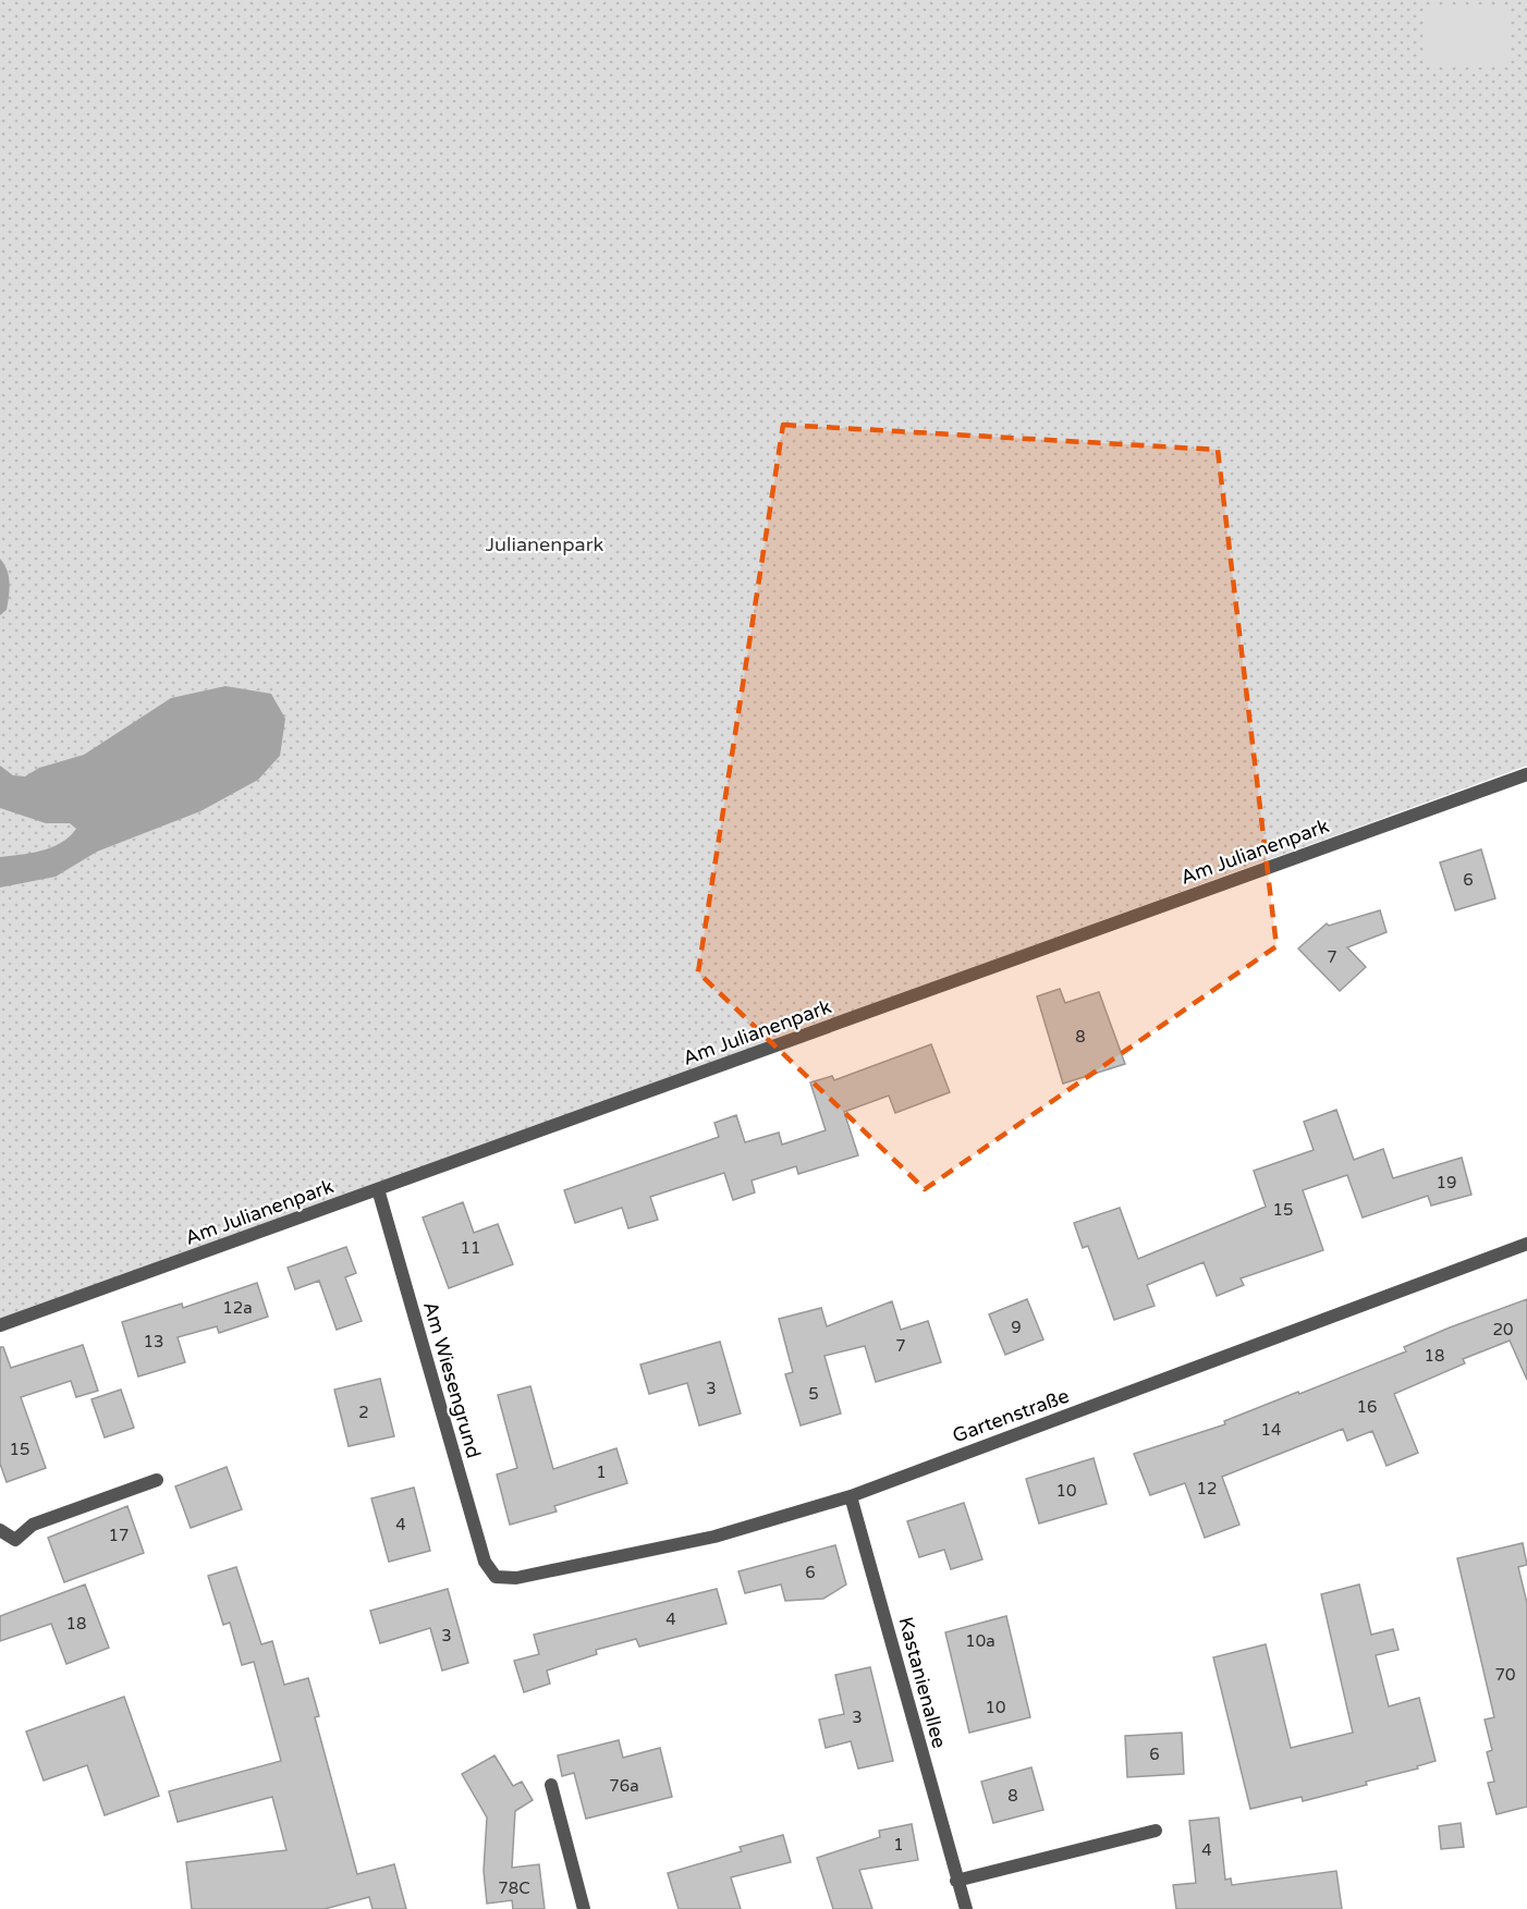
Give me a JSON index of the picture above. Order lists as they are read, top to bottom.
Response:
{
  "streets": {
    "street": [
      "Am Julianenpark",
      "Am Wiesengrund",
      "Gartenstraße",
      "Kastanienallee"
    ]
  },
  "crossings": [
    ["Am Julianenpark", "Am Wiesengrund"],
    ["Am Wiesengrund", "Gartenstraße"],
    ["Gartenstraße", "Kastanienallee"]
  ],
  "parks": ["Julianenpark"],
  "house_numbers": [
    "6",
    "7",
    "8",
    "19",
    "15",
    "11",
    "12a",
    "9",
    "20",
    "13",
    "7",
    "18",
    "3",
    "5",
    "16",
    "2",
    "14",
    "15",
    "1",
    "12",
    "10",
    "4",
    "17",
    "6",
    "4",
    "18",
    "3",
    "10a",
    "70",
    "10",
    "3",
    "6",
    "76a",
    "8",
    "1",
    "4",
    "78C"
  ]
}
